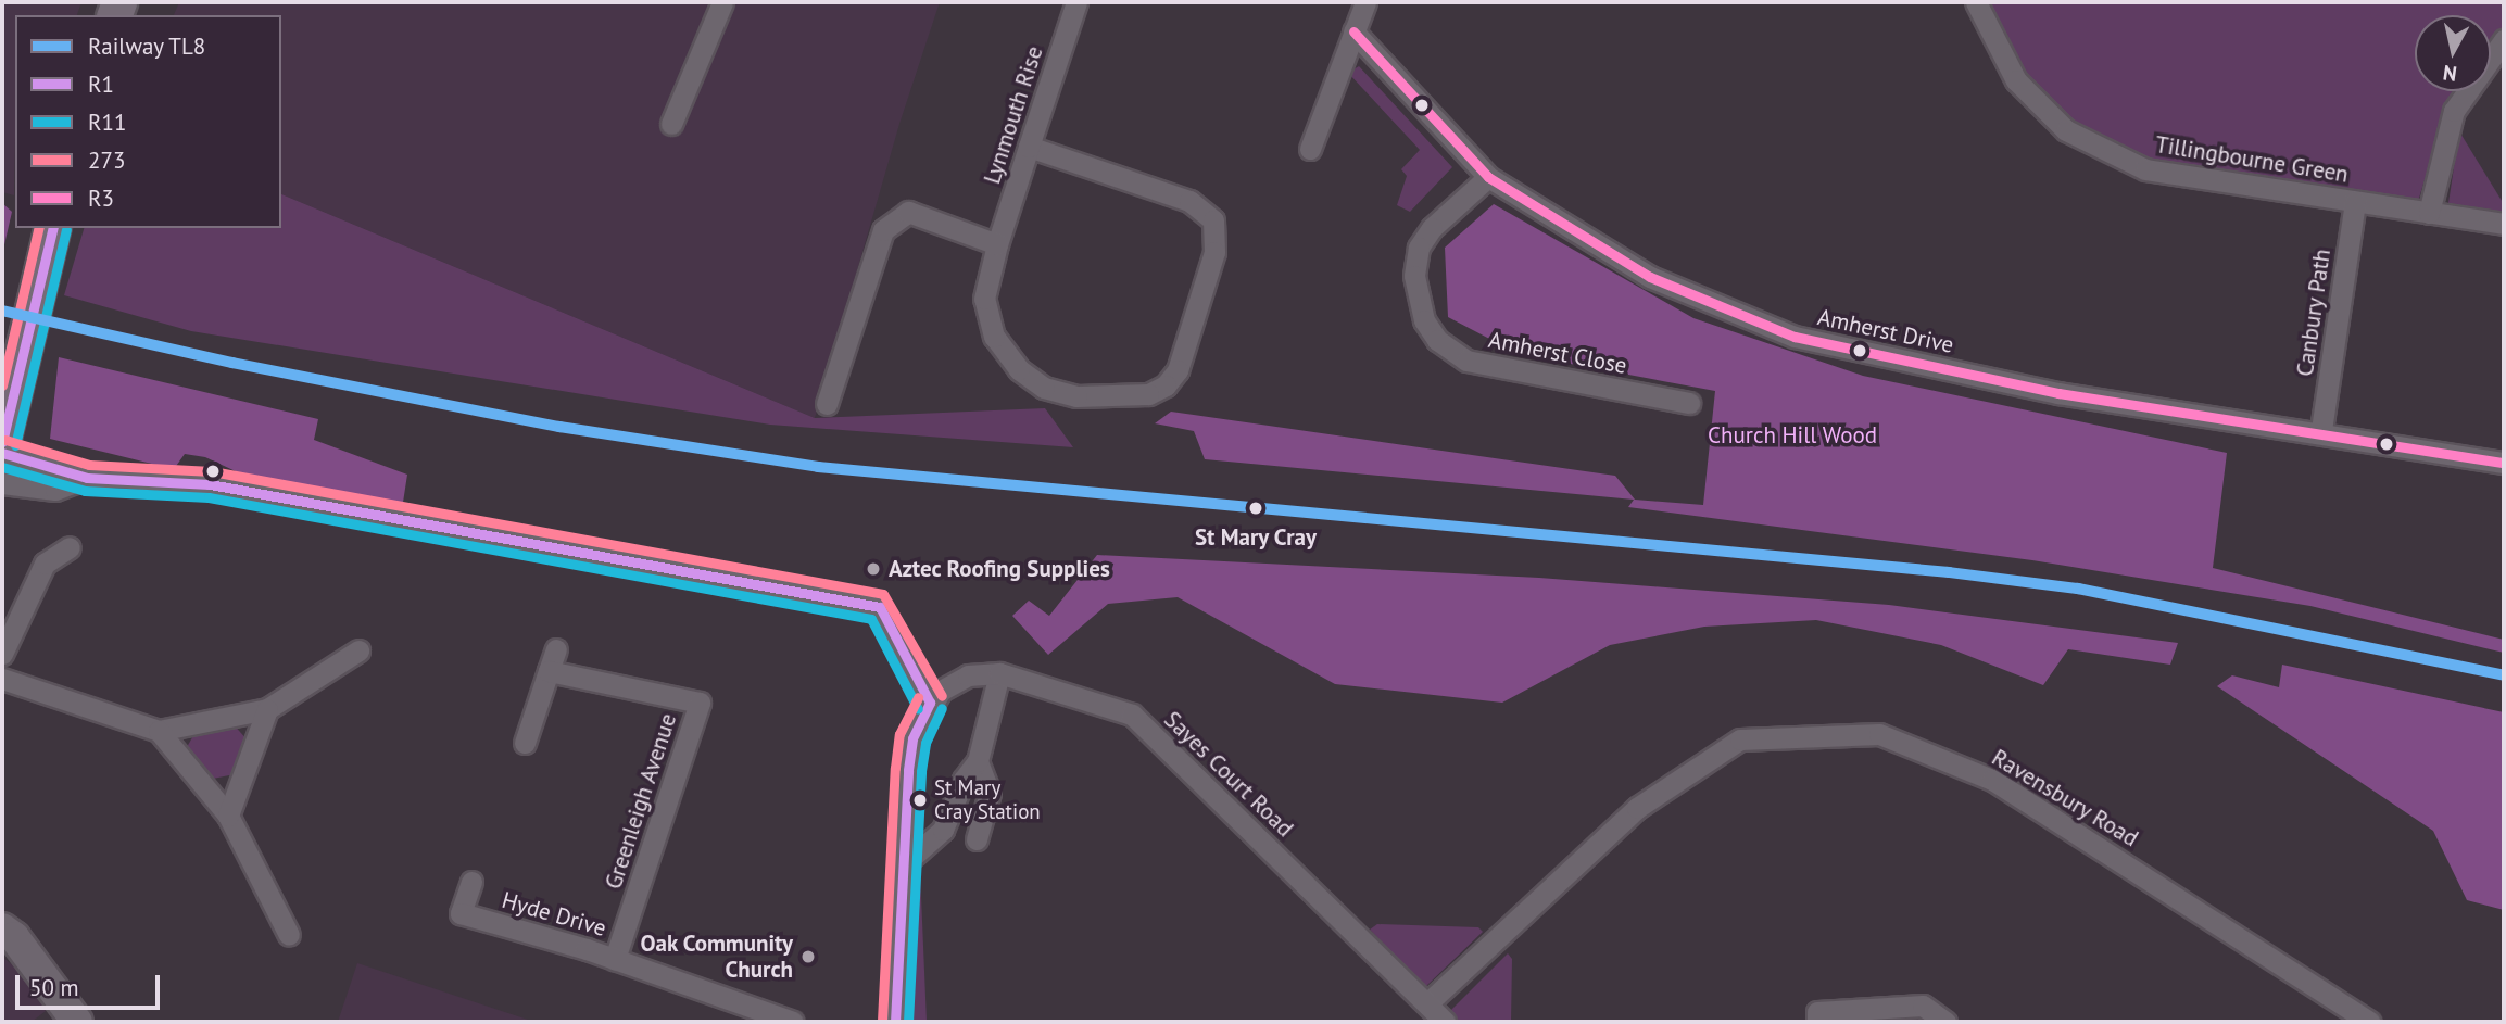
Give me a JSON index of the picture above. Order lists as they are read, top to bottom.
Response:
{
  "streets": {
    "street": [
      "Lynmouth Rise",
      "Tillingbourne Green",
      "Canbury Path",
      "Amherst Drive",
      "Amherst Close",
      "Sayes Court Road",
      "Ravensbury Road",
      "Greenleigh Avenue",
      "Hyde Drive"
    ]
  },
  "crossings": [
    ["Tillingbourne Green", "Canbury Path"],
    ["Canbury Path", "Amherst Drive"],
    ["Amherst Drive", "Amherst Close"],
    ["Sayes Court Road", "Ravensbury Road"],
    ["Greenleigh Avenue", "Hyde Drive"]
  ],
  "parks": ["Church Hill Wood"],
  "places": [
    "St Mary Cray",
    "Aztec Roofing Supplies",
    "St Mary Cray Station",
    "Oak Community Church"
  ],
  "lines": [
    "transit line R3",
    "transit line R1",
    "transit line 273",
    "transit line R11",
    "rail line TL8"
  ],
  "legend": [
    "Railway TL8",
    "R1",
    "R11",
    "273",
    "R3"
  ],
  "scale_bar": "50 m",
  "north": "bottom"
}
